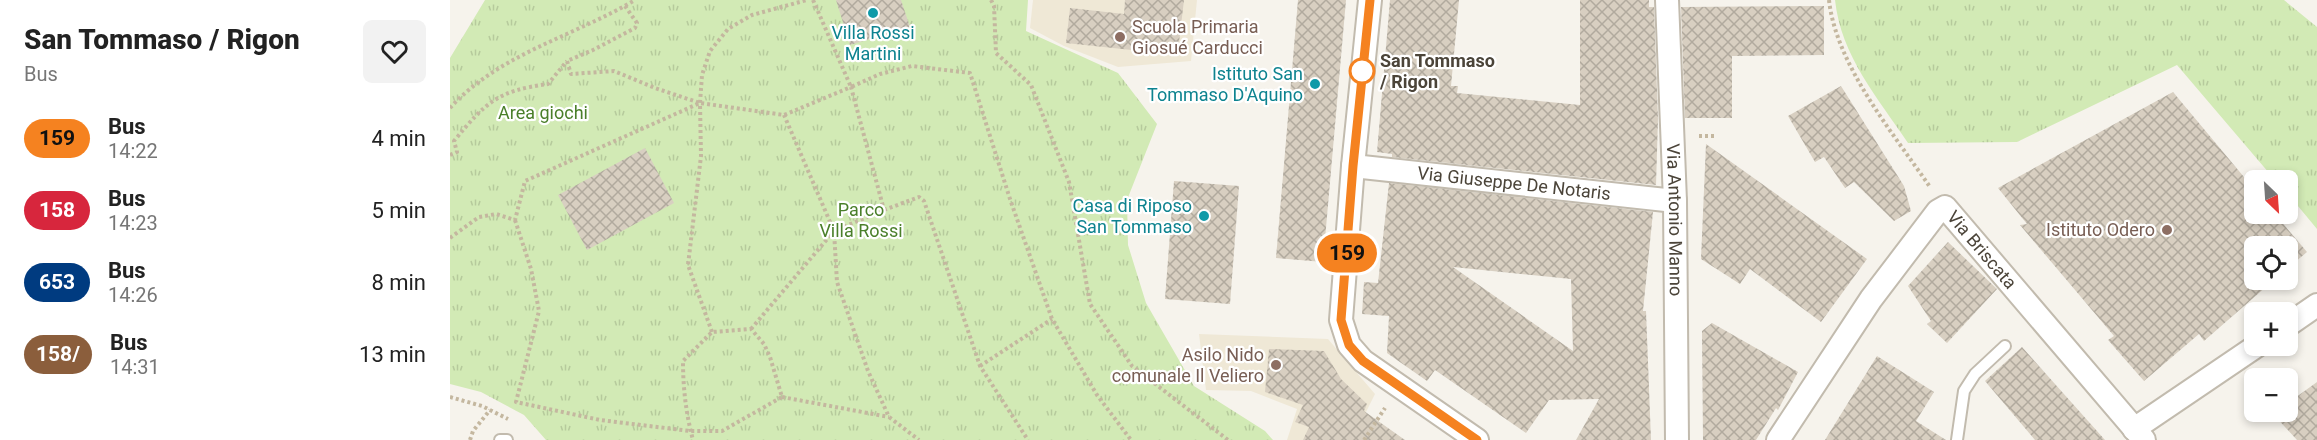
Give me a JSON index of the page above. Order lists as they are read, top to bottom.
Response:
{
  "streets": {
    "street": ["Via Giuseppe De Notaris", "Via Antonio Manno", "Via Briscata"]
  },
  "crossings": [
    ["Via Giuseppe De Notaris", "Via Antonio Manno"]
  ],
  "parks": ["Area giochi", "Parco Villa Rossi"],
  "places": [
    "Villa Rossi Martini",
    "Scuola Primaria Giosué Carducci",
    "San Tommaso / Rigon",
    "Istituto San Tommaso D'Aquino",
    "Casa di Riposo San Tommaso",
    "Istituto Odero",
    "Asilo Nido comunale Il Veliero"
  ],
  "lines": ["bus line 159"],
  "north": "bottom right",
  "page": {
    "heading": ["San Tommaso / Rigon", "Bus"],
    "on_map": "159",
    "list": [
      {
        "mark": "159",
        "name": "Bus",
        "note": "14:22",
        "value": "4 min"
      },
      {
        "mark": "158",
        "name": "Bus",
        "note": "14:23",
        "value": "5 min"
      },
      {
        "mark": "653",
        "name": "Bus",
        "note": "14:26",
        "value": "8 min"
      },
      {
        "mark": "158/",
        "name": "Bus",
        "note": "14:31",
        "value": "13 min"
      }
    ],
    "map_buttons": ["+", "−"]
  }
}
